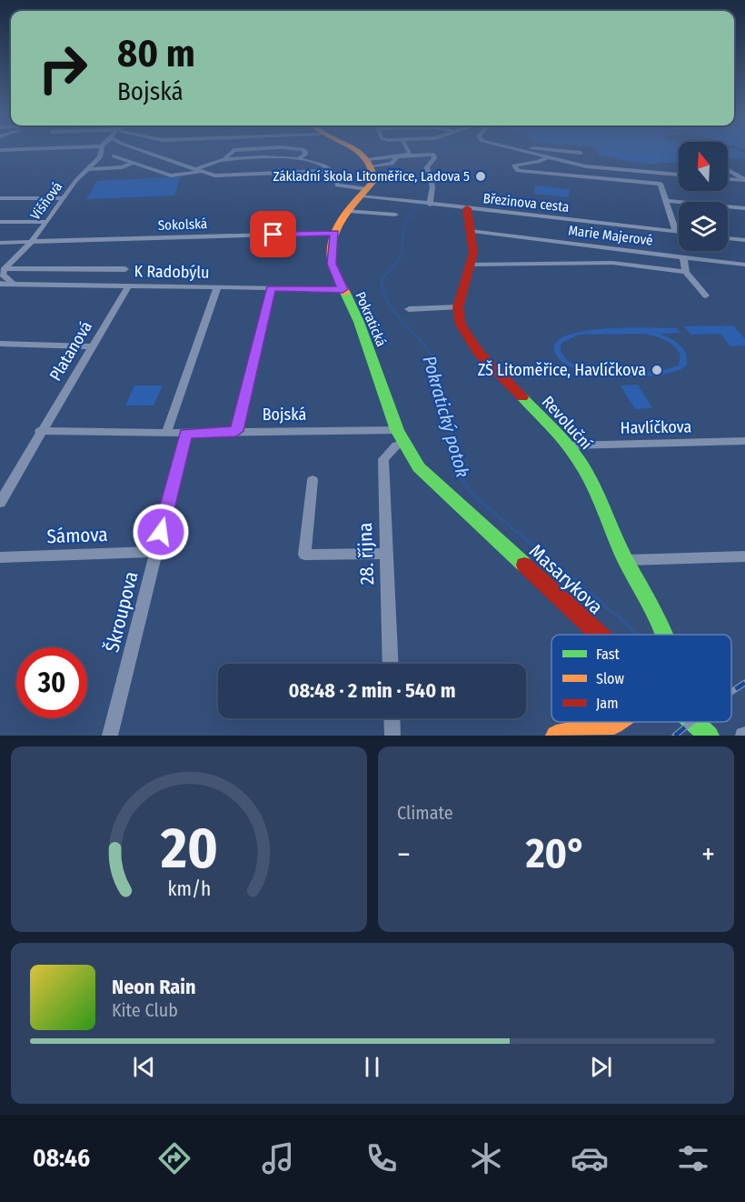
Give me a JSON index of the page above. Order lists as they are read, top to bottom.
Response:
{
  "streets": {
    "street": [
      "Višňová",
      "Březinova cesta",
      "Sokolská",
      "Marie Majerové",
      "K Radobýlu",
      "Pokratická",
      "Platanová",
      "Bojská",
      "Revoluční",
      "Havlíčkova",
      "Sámova",
      "28. října",
      "Masarykova",
      "Škroupova"
    ]
  },
  "crossings": [
    ["Višňová", "Sokolská"],
    ["Březinova cesta", "Pokratická"],
    ["Březinova cesta", "Revoluční"],
    ["Sokolská", "Pokratická"],
    ["Marie Majerové", "Revoluční"],
    ["K Radobýlu", "Pokratická"],
    ["K Radobýlu", "Platanová"],
    ["Pokratická", "Bojská"],
    ["Pokratická", "28. října"],
    ["Pokratická", "Masarykova"],
    ["Platanová", "Bojská"],
    ["Bojská", "Škroupova"],
    ["Revoluční", "Havlíčkova"],
    ["Sámova", "Škroupova"],
    ["28. října", "Masarykova"]
  ],
  "water": ["Pokratický potok"],
  "places": ["Základní škola Litoměřice, Ladova 5", "ZŠ Litoměřice, Havlíčkova"],
  "legend": ["Fast", "Slow", "Jam"],
  "north": "top",
  "page": {
    "turn": ["80 m", "Bojská"],
    "limit": "30",
    "trip": "08:48 · 2 min · 540 m",
    "tile": "Climate",
    "heat": ["−", "20°", "+"],
    "song": ["Neon Rain", "Kite Club"],
    "tabs": "08:46",
    "gauge": ["20", "km/h"]
  }
}
